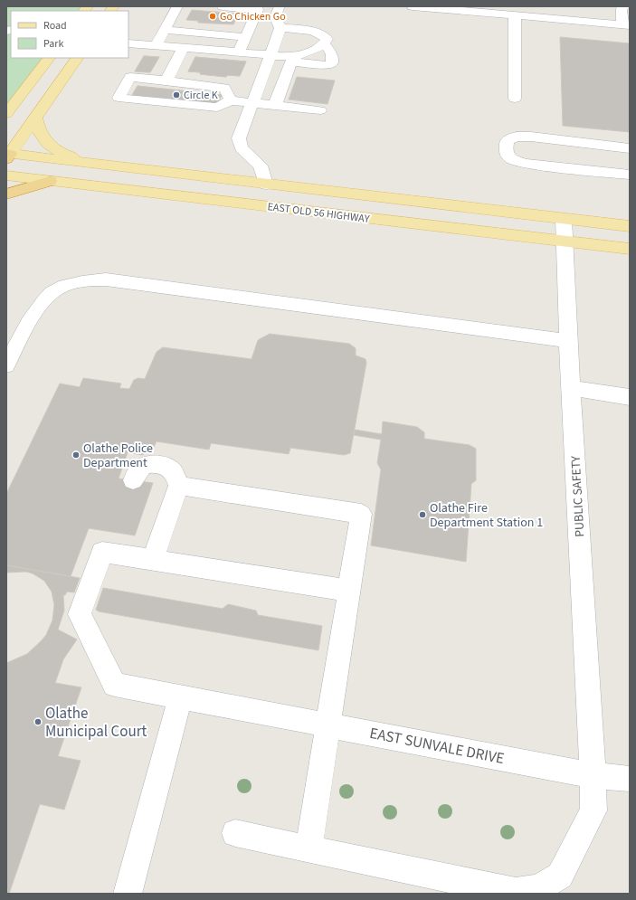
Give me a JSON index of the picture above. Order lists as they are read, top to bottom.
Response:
{
  "streets": {
    "main road": ["EAST OLD 56 HIGHWAY"],
    "street": ["PUBLIC SAFETY", "EAST SUNVALE DRIVE"]
  },
  "crossings": [
    ["EAST OLD 56 HIGHWAY", "PUBLIC SAFETY"],
    ["PUBLIC SAFETY", "EAST SUNVALE DRIVE"]
  ],
  "places": [
    "Go Chicken Go",
    "Circle K",
    "Olathe Police Department",
    "Olathe Fire Department Station 1",
    "Olathe Municipal Court"
  ],
  "legend": ["Road", "Park"]
}
